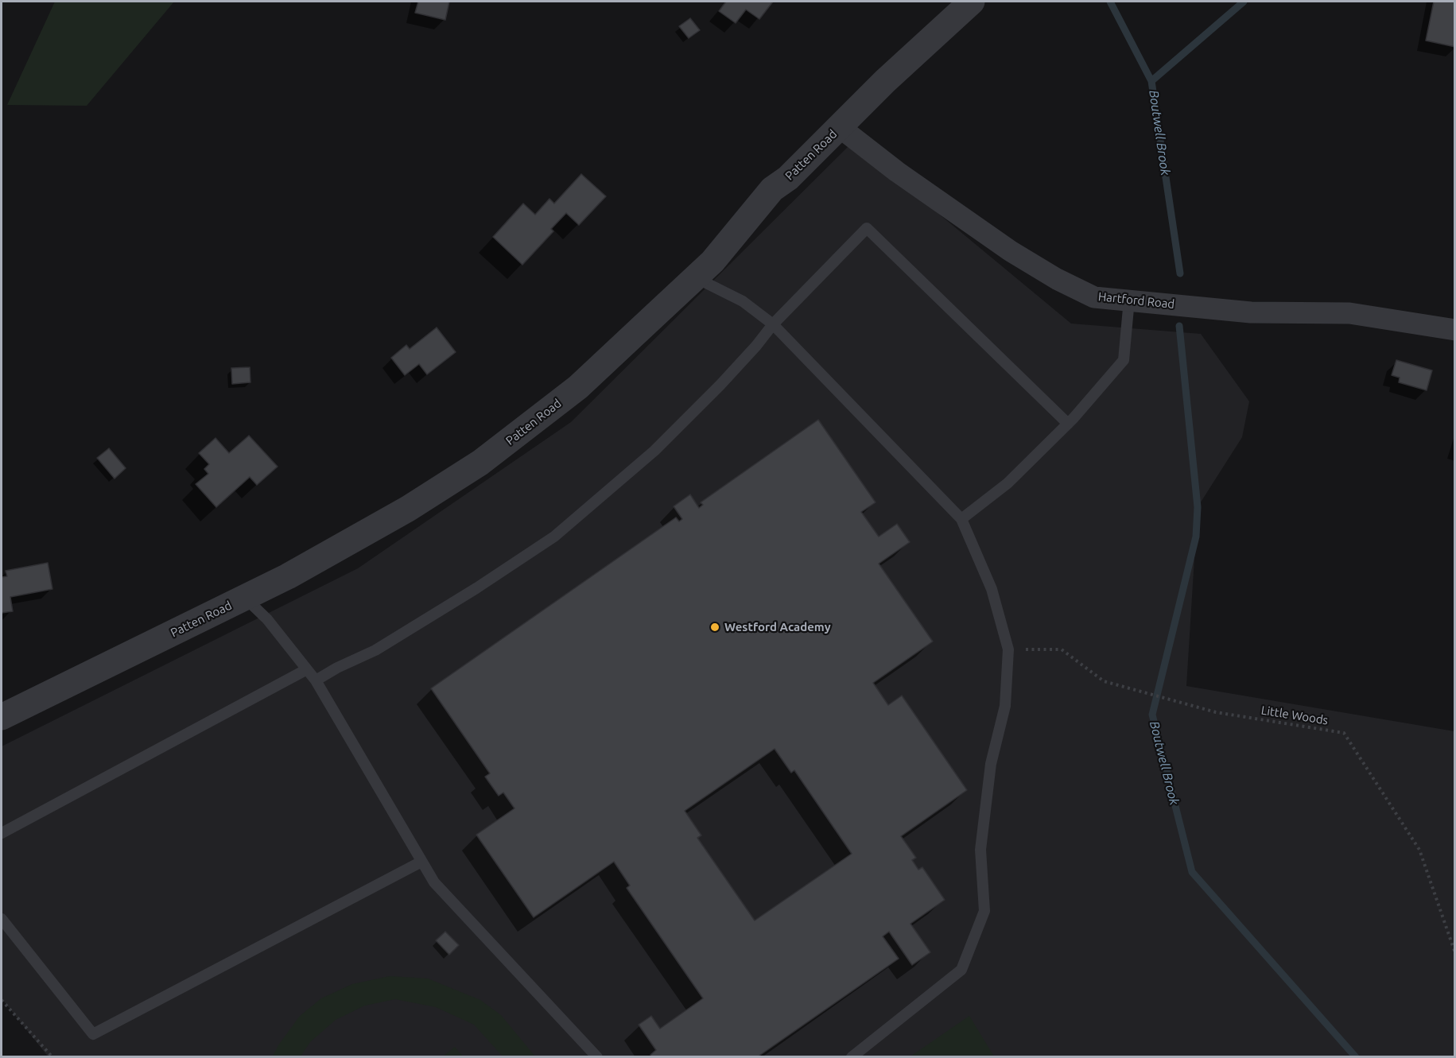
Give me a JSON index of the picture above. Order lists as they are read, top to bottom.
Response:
{
  "streets": {
    "street": ["Patten Road", "Hartford Road"],
    "path": ["Little Woods"]
  },
  "crossings": [
    ["Patten Road", "Hartford Road"]
  ],
  "water": ["Boutwell Brook"],
  "places": ["Westford Academy"]
}
